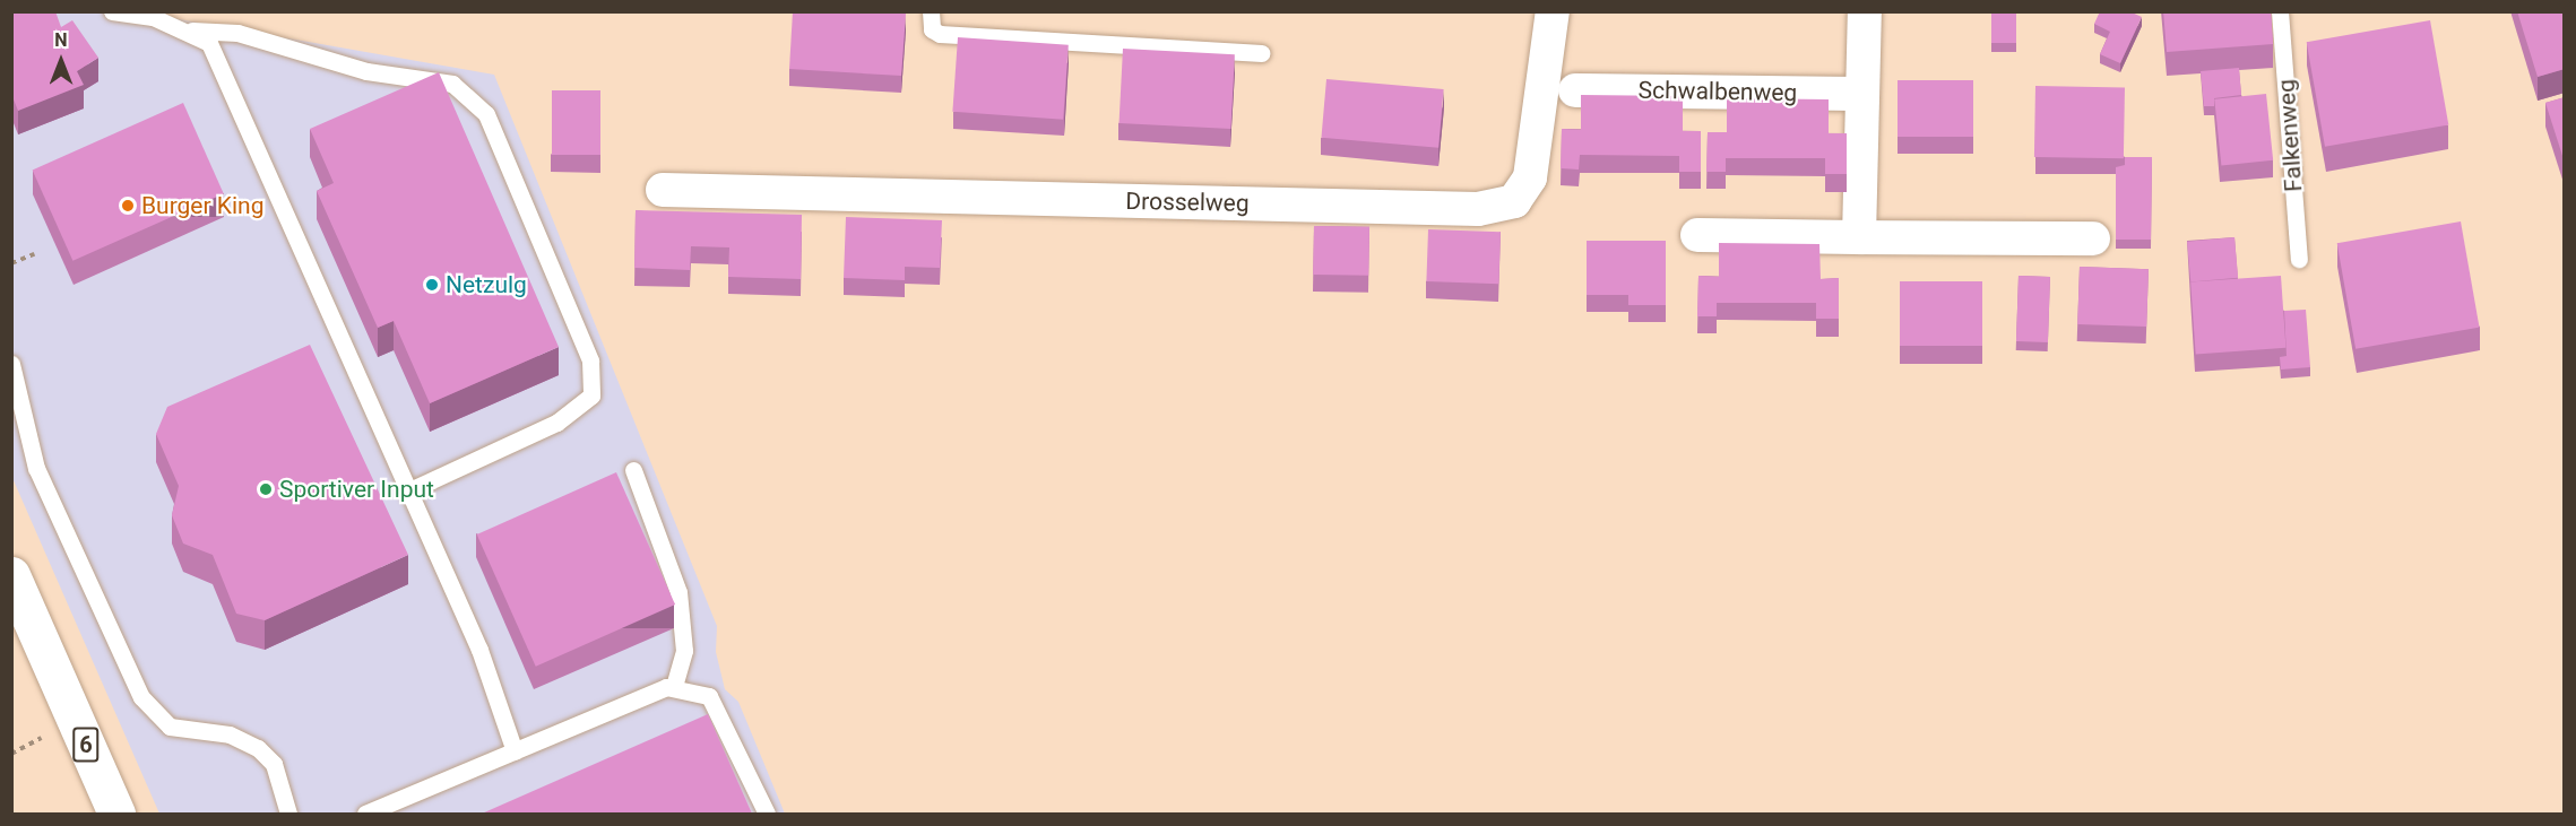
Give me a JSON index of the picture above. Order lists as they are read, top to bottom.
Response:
{
  "streets": {
    "main road": ["6"],
    "street": ["Schwalbenweg", "Drosselweg"],
    "lane": ["Falkenweg"]
  },
  "places": ["Burger King", "Netzulg", "Sportiver Input"],
  "north": "top"
}
